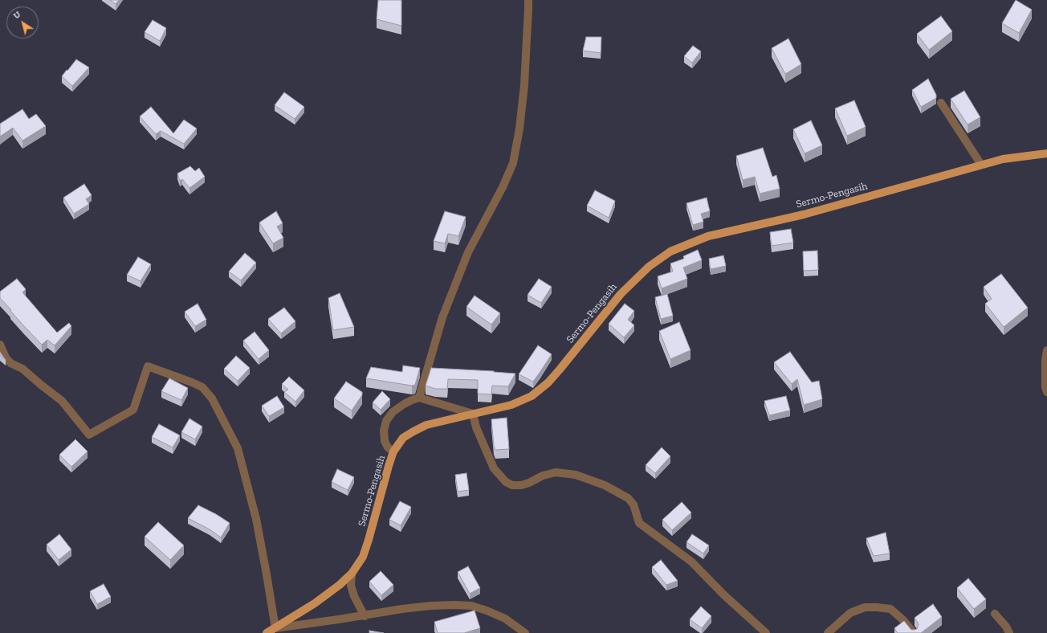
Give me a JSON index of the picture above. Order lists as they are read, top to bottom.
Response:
{
  "streets": {
    "main road": ["Sermo-Pengasih"]
  },
  "north": "top left"
}
